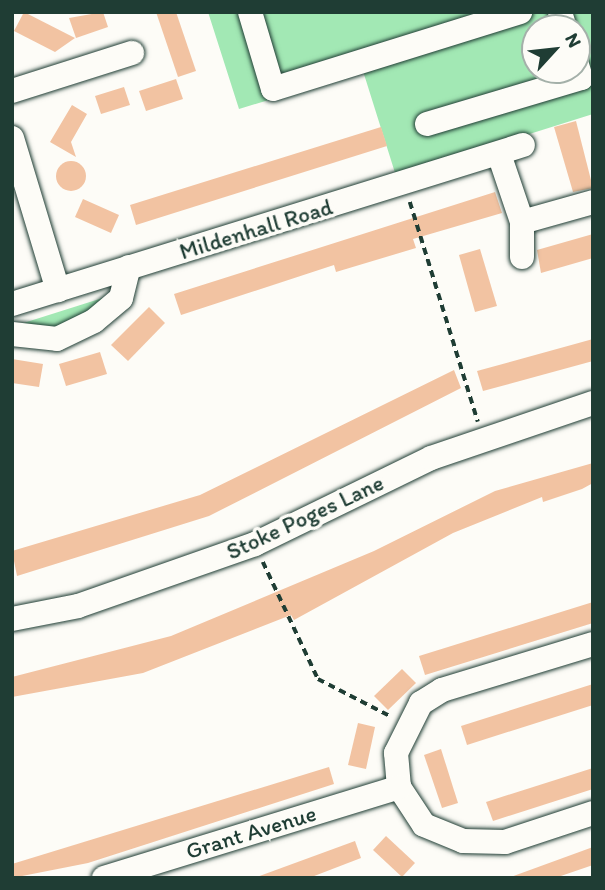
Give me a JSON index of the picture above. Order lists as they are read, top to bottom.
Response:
{
  "streets": {
    "street": ["Mildenhall Road", "Stoke Poges Lane", "Grant Avenue"]
  },
  "north": "top right"
}
